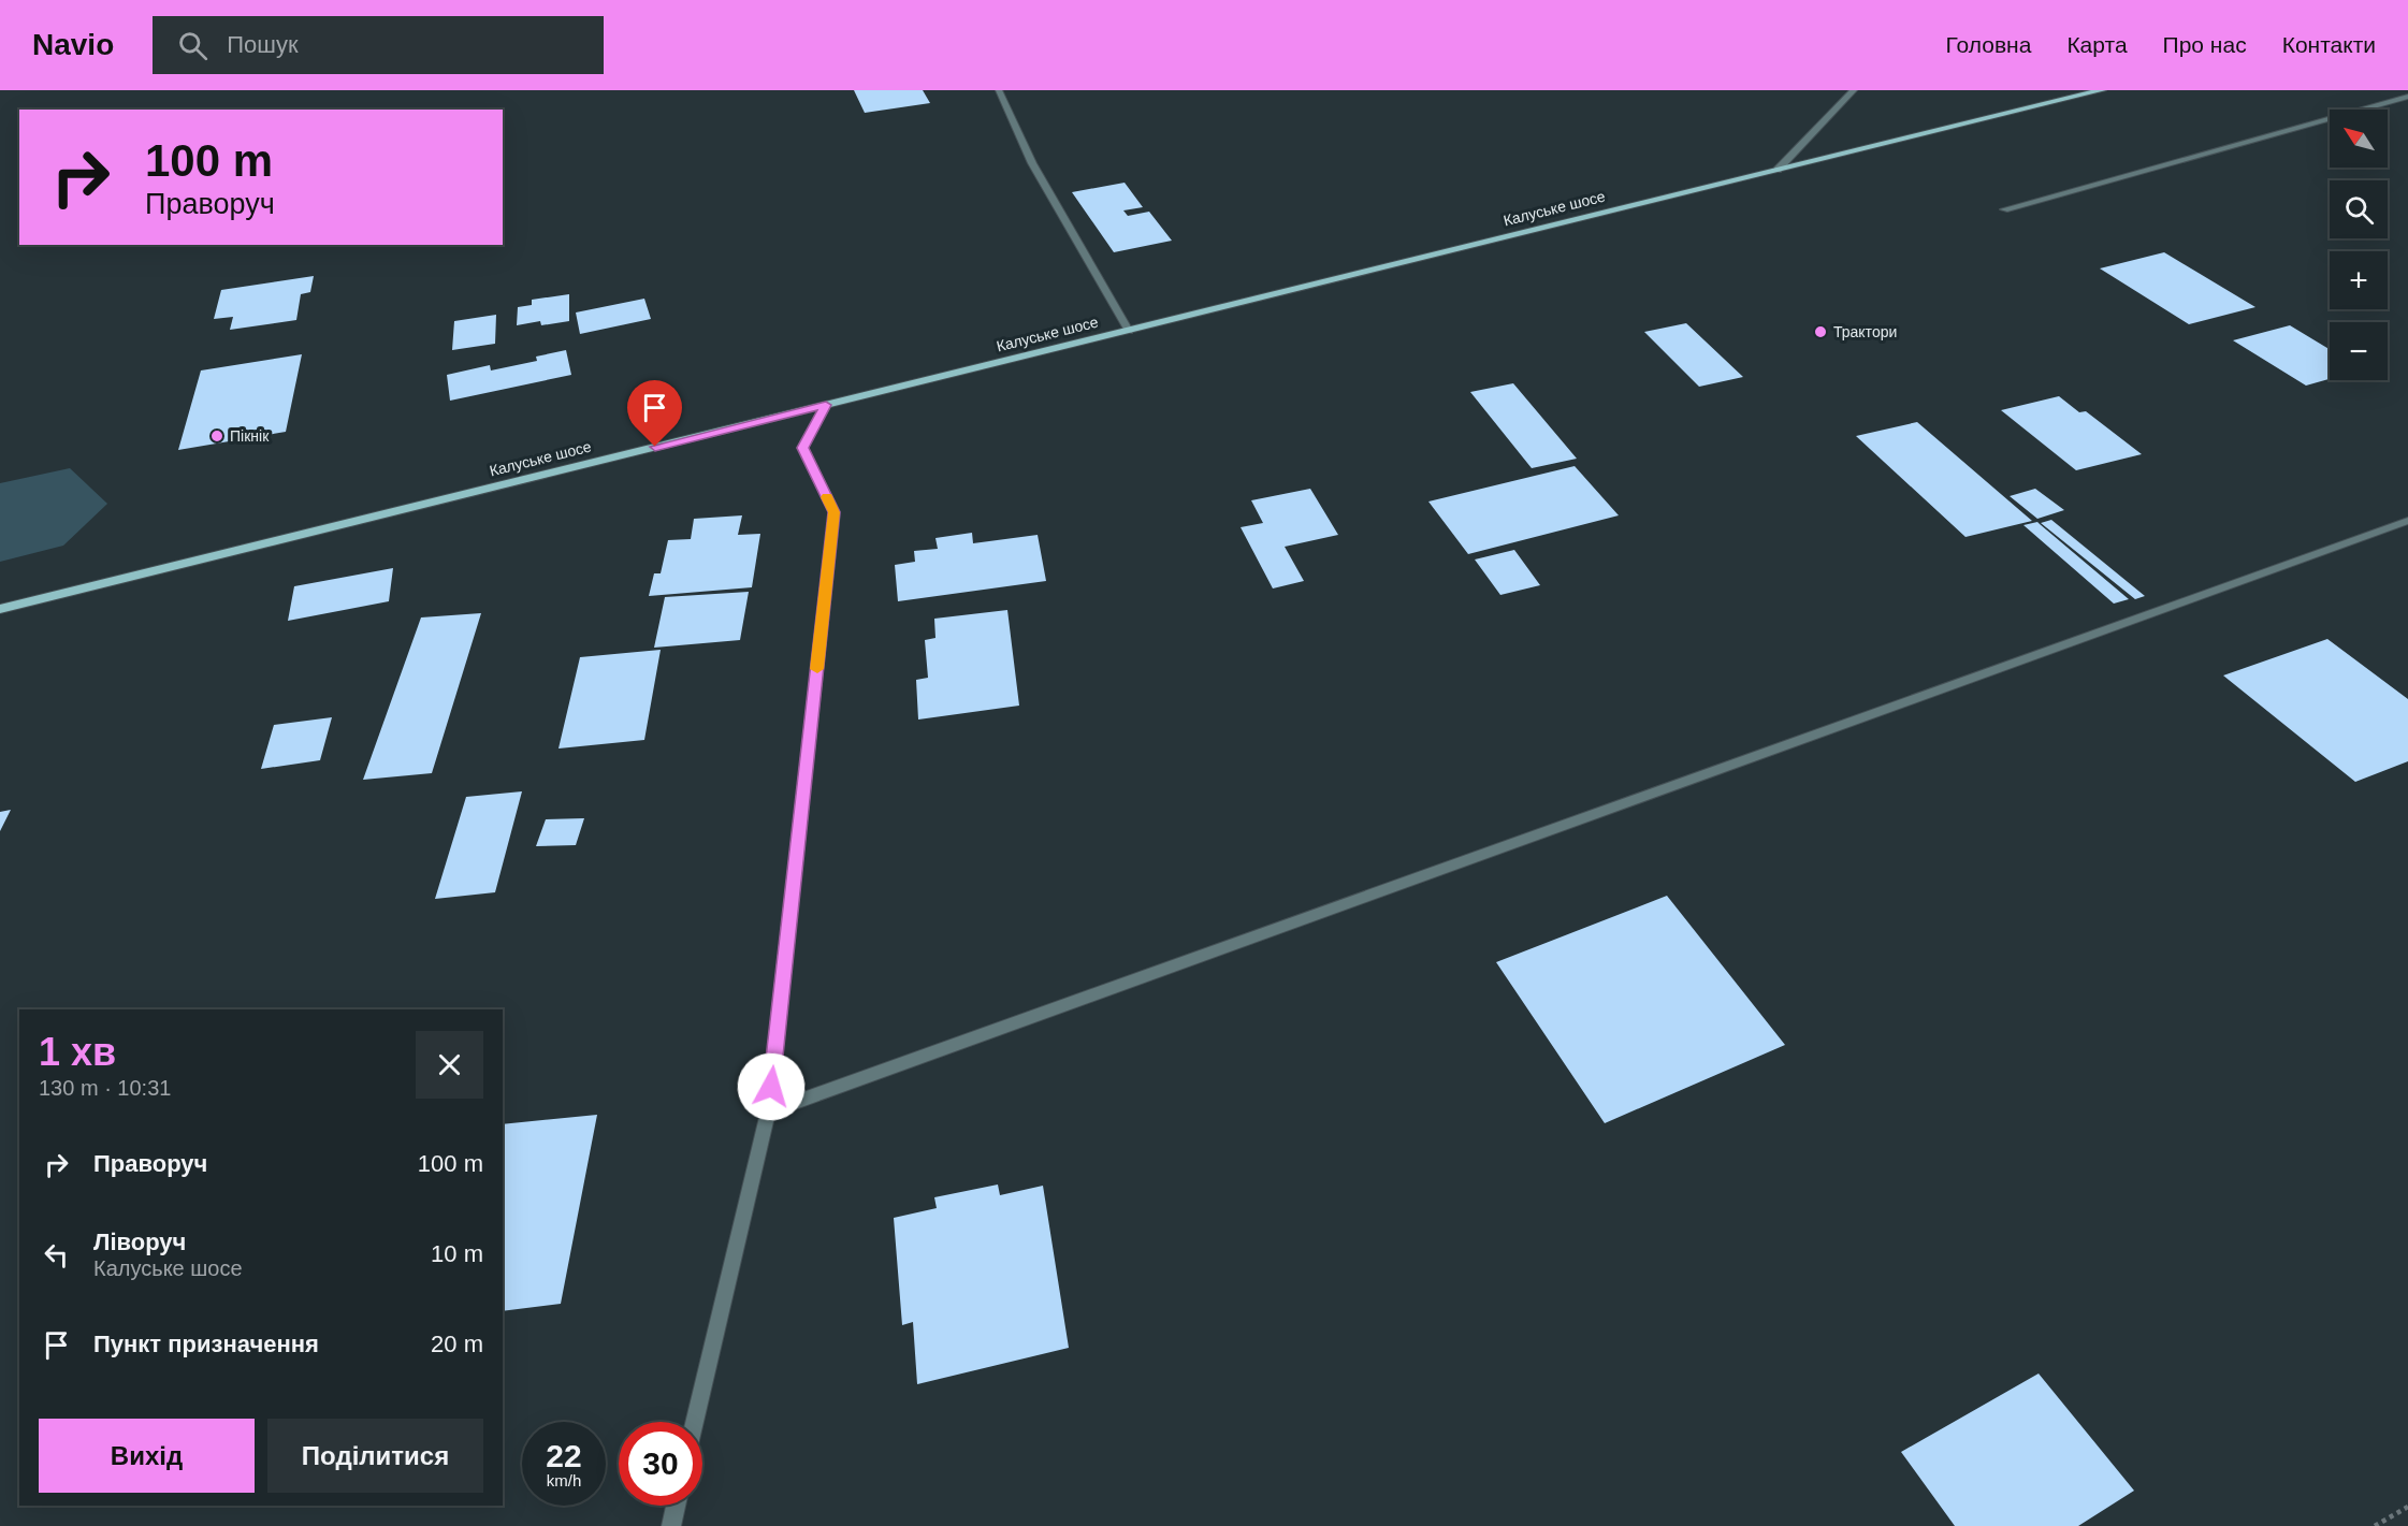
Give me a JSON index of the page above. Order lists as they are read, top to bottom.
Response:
{
  "streets": {
    "main road": ["Калуське шосе"]
  },
  "places": ["Трактори", "Пікнік"],
  "north": "top left",
  "page": {
    "header": "Navio",
    "search": "Пошук",
    "nav": [
      "Головна",
      "Карта",
      "Про нас",
      "Контакти"
    ],
    "map_buttons": ["+", "−"],
    "turn": ["100 m", "Праворуч"],
    "heading": ["1 хв", "130 m · 10:31"],
    "list": [
      {
        "name": "Праворуч",
        "value": "100 m"
      },
      {
        "name": "Ліворуч",
        "note": "Калуське шосе",
        "value": "10 m"
      },
      {
        "name": "Пункт призначення",
        "value": "20 m"
      }
    ],
    "buttons": ["Вихід", "Поділитися"],
    "speed": "22 km/h",
    "limit": "30"
  }
}
